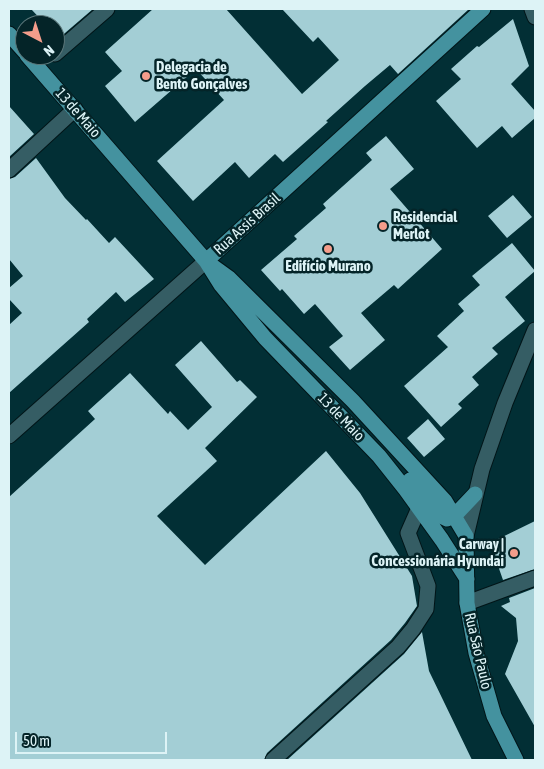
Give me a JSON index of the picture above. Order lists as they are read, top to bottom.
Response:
{
  "streets": {
    "main road": ["13 de Maio", "Rua Assis Brasil", "Rua São Paulo"]
  },
  "crossings": [
    ["13 de Maio", "Rua Assis Brasil"],
    ["13 de Maio", "Rua São Paulo"]
  ],
  "places": [
    "Delegacia de Bento Gonçalves",
    "Residencial Merlot",
    "Edifício Murano",
    "Carway | Concessionária Hyundai"
  ],
  "scale_bar": "50 m",
  "north": "bottom right"
}
